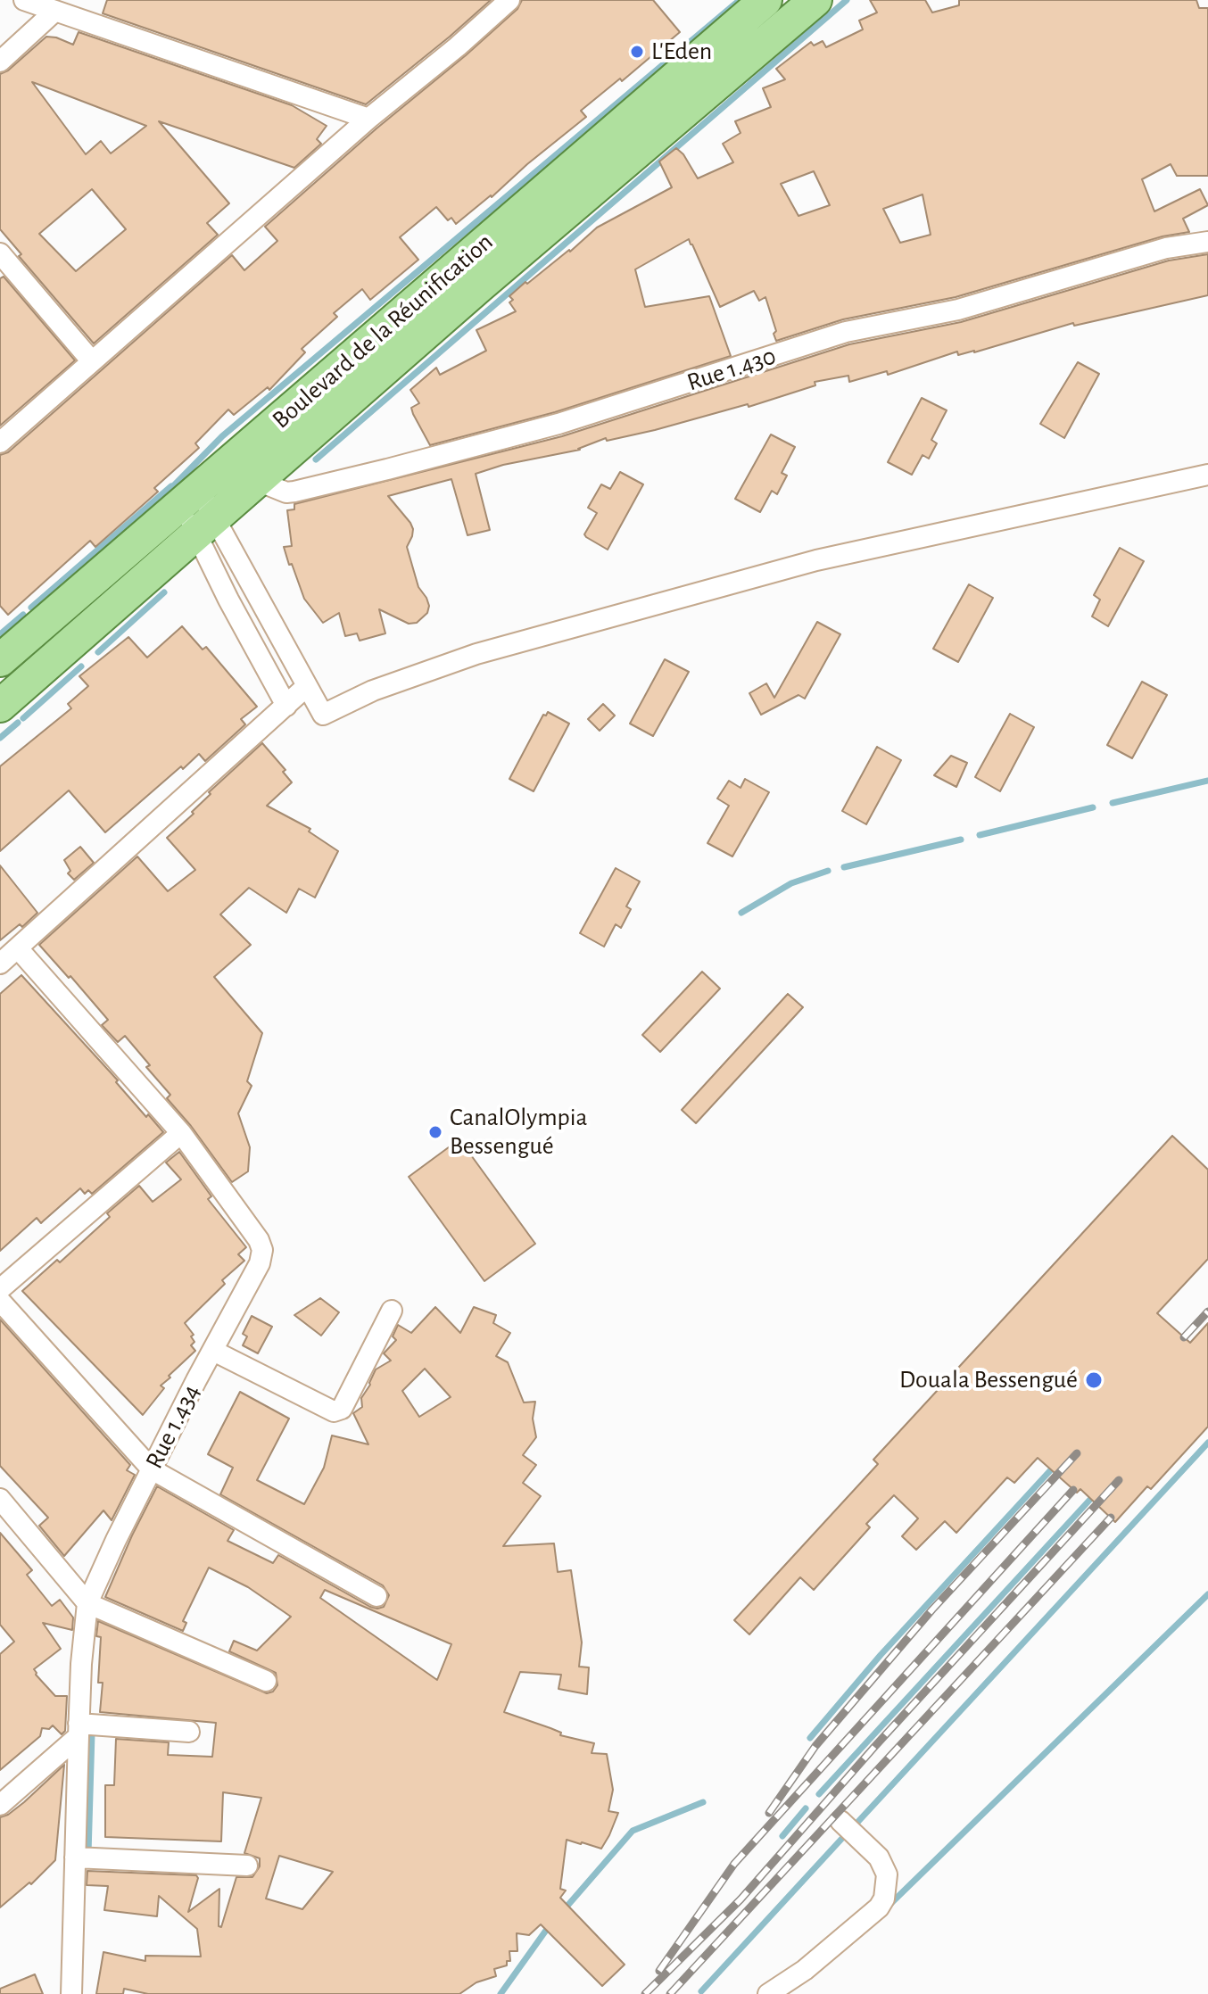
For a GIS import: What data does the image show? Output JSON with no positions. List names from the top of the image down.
{
  "streets": {
    "main road": ["Boulevard de la Réunification"],
    "street": ["Rue 1.430", "Rue 1.434"]
  },
  "places": ["L'Eden", "CanalOlympia Bessengué", "Douala Bessengué"]
}
